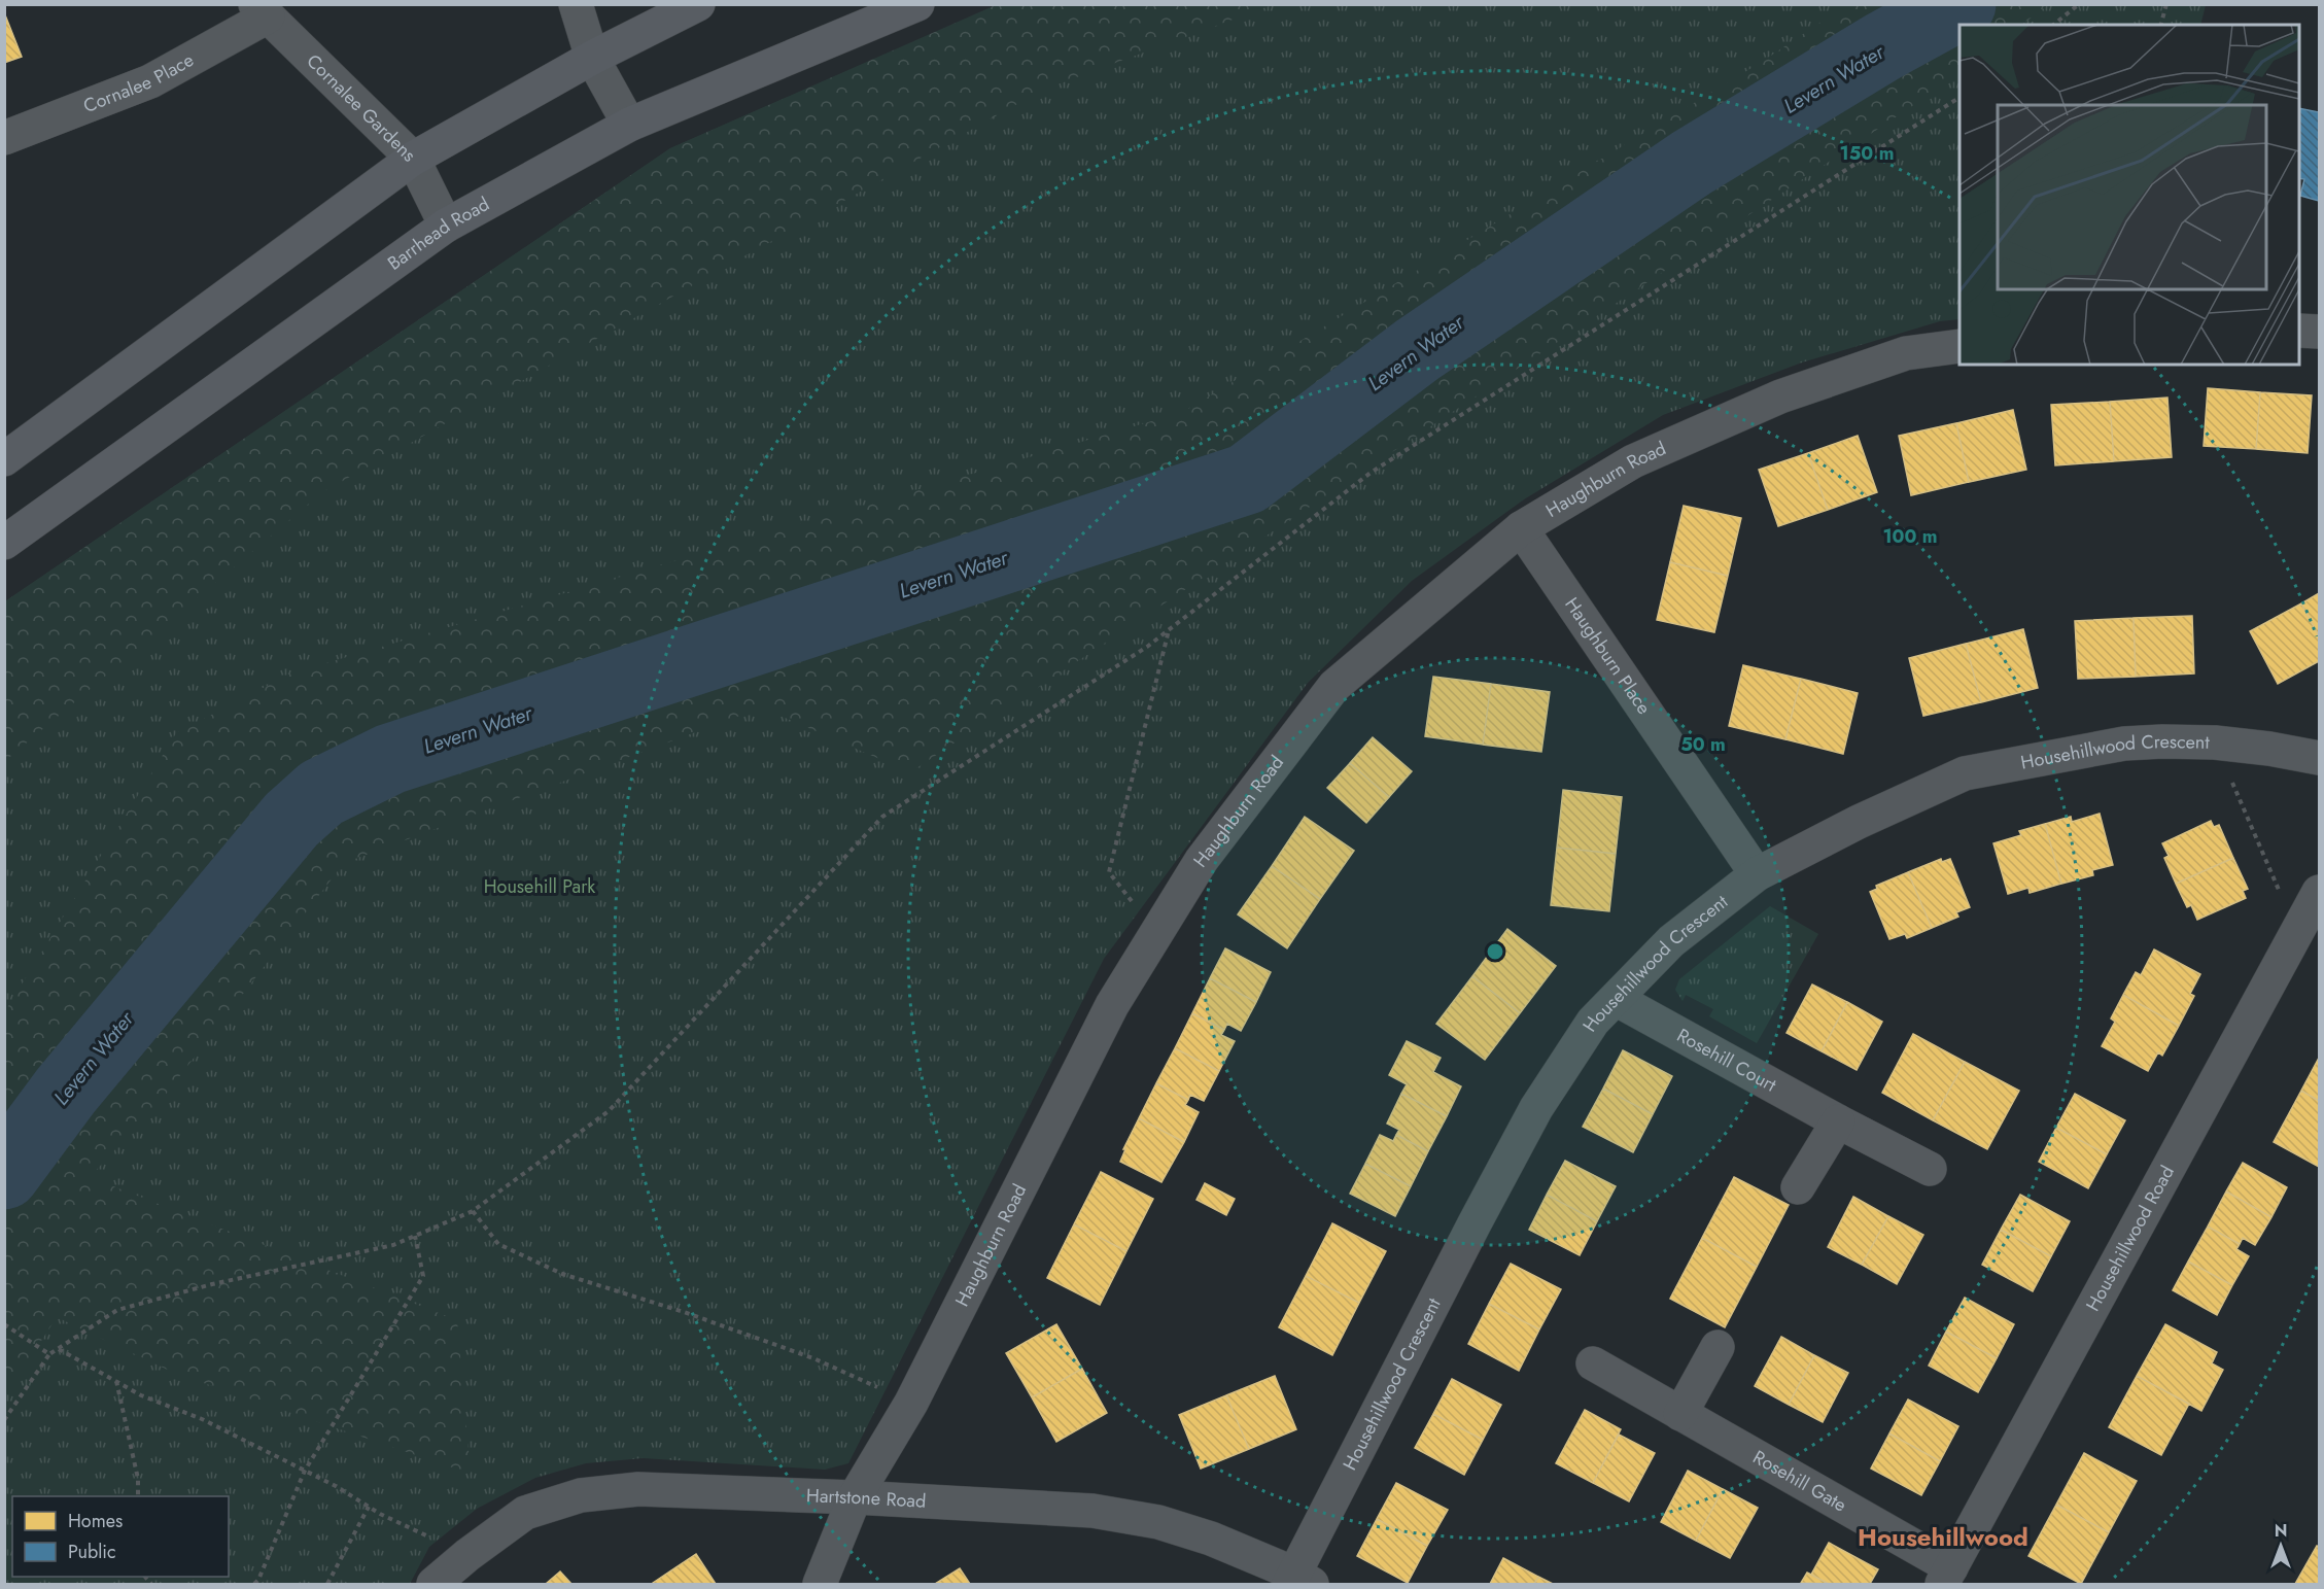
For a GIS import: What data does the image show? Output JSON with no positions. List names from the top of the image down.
{
  "streets": {
    "main road": ["Barrhead Road"],
    "street": [
      "Cornalee Place",
      "Cornalee Gardens",
      "Haughburn Road",
      "Haughburn Place",
      "Househillwood Crescent",
      "Rosehill Court",
      "Househillwood Road",
      "Rosehill Gate",
      "Hartstone Road"
    ]
  },
  "crossings": [
    ["Cornalee Place", "Cornalee Gardens"],
    ["Cornalee Gardens", "Barrhead Road"],
    ["Haughburn Road", "Haughburn Place"],
    ["Haughburn Road", "Hartstone Road"],
    ["Haughburn Place", "Househillwood Crescent"],
    ["Househillwood Crescent", "Rosehill Court"],
    ["Househillwood Crescent", "Hartstone Road"],
    ["Househillwood Road", "Rosehill Gate"]
  ],
  "districts": ["Househillwood"],
  "water": ["Levern Water"],
  "parks": ["Househill Park"],
  "legend": ["Homes", "Public"],
  "north": "top",
  "rings": ["150 m", "100 m", "50 m"]
}
